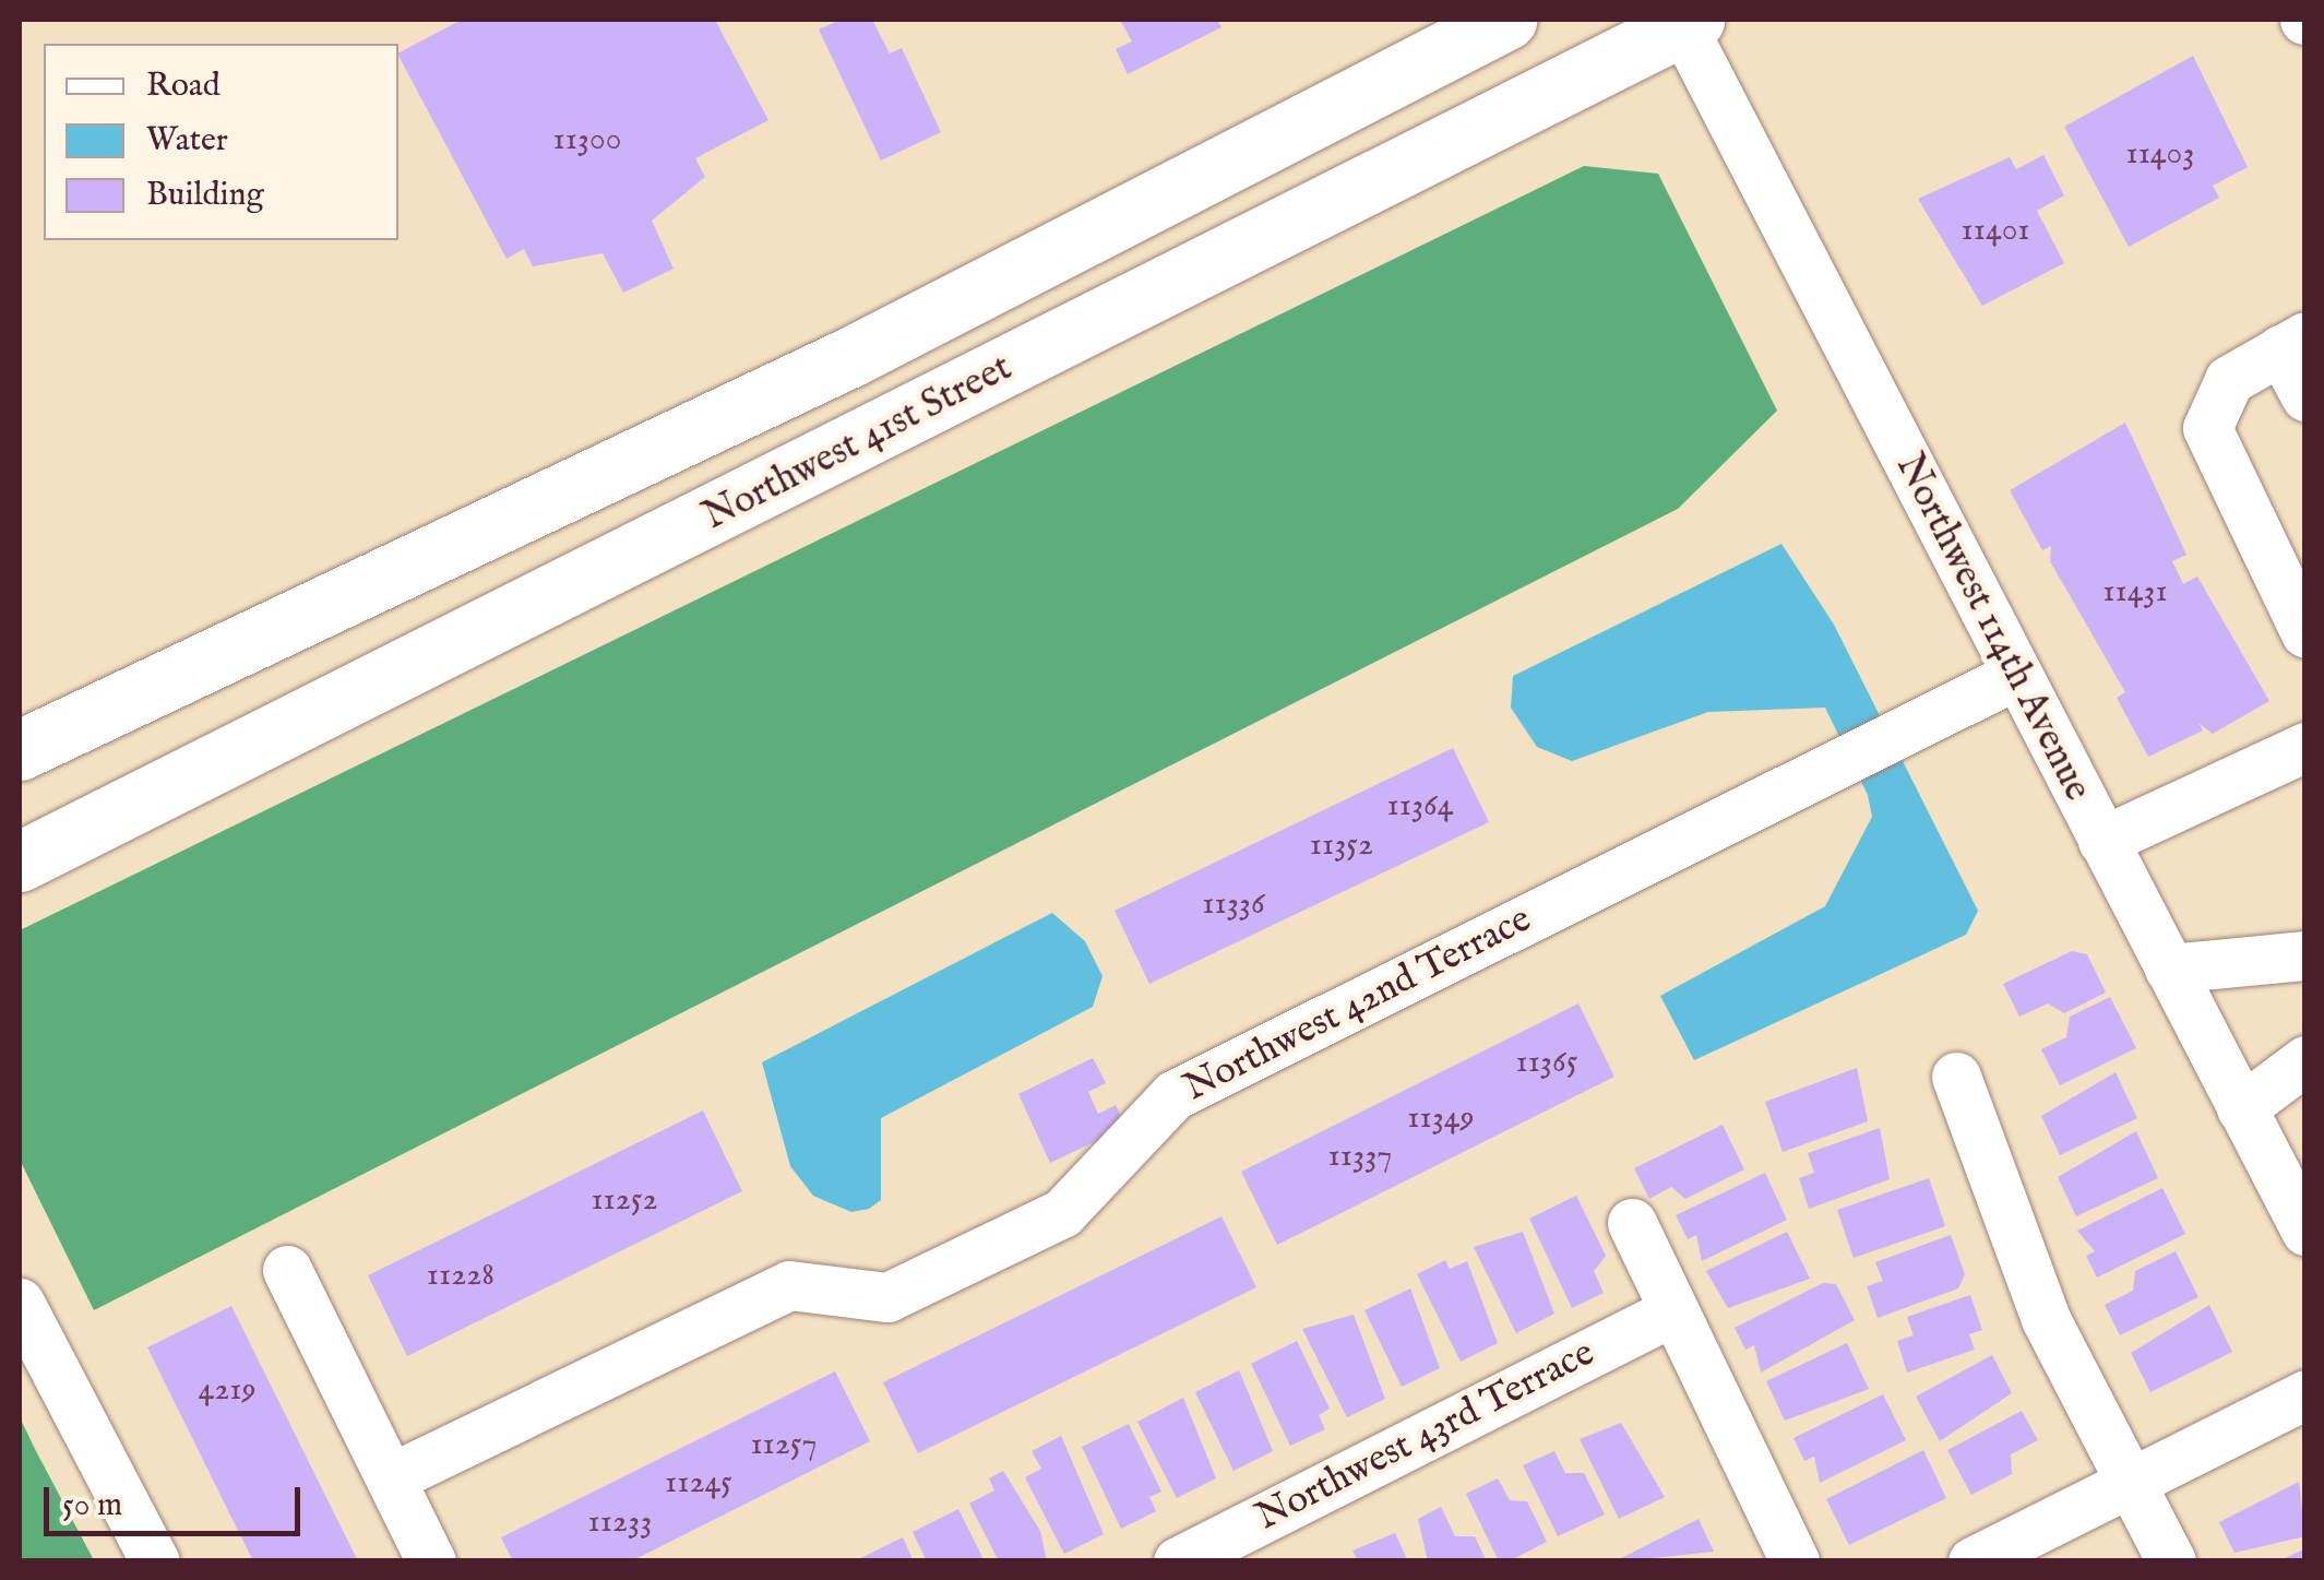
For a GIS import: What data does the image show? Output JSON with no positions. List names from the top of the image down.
{
  "streets": {
    "main road": ["Northwest 41st Street"],
    "street": ["Northwest 114th Avenue", "Northwest 42nd Terrace", "Northwest 43rd Terrace"]
  },
  "crossings": [
    ["Northwest 41st Street", "Northwest 114th Avenue"],
    ["Northwest 114th Avenue", "Northwest 42nd Terrace"]
  ],
  "house_numbers": [
    "11300",
    "11403",
    "11401",
    "11431",
    "11364",
    "11352",
    "11336",
    "11365",
    "11349",
    "11337",
    "11252",
    "11228",
    "4219",
    "11257",
    "11245",
    "11233"
  ],
  "legend": ["Road", "Water", "Building"],
  "scale_bar": "50 m"
}
